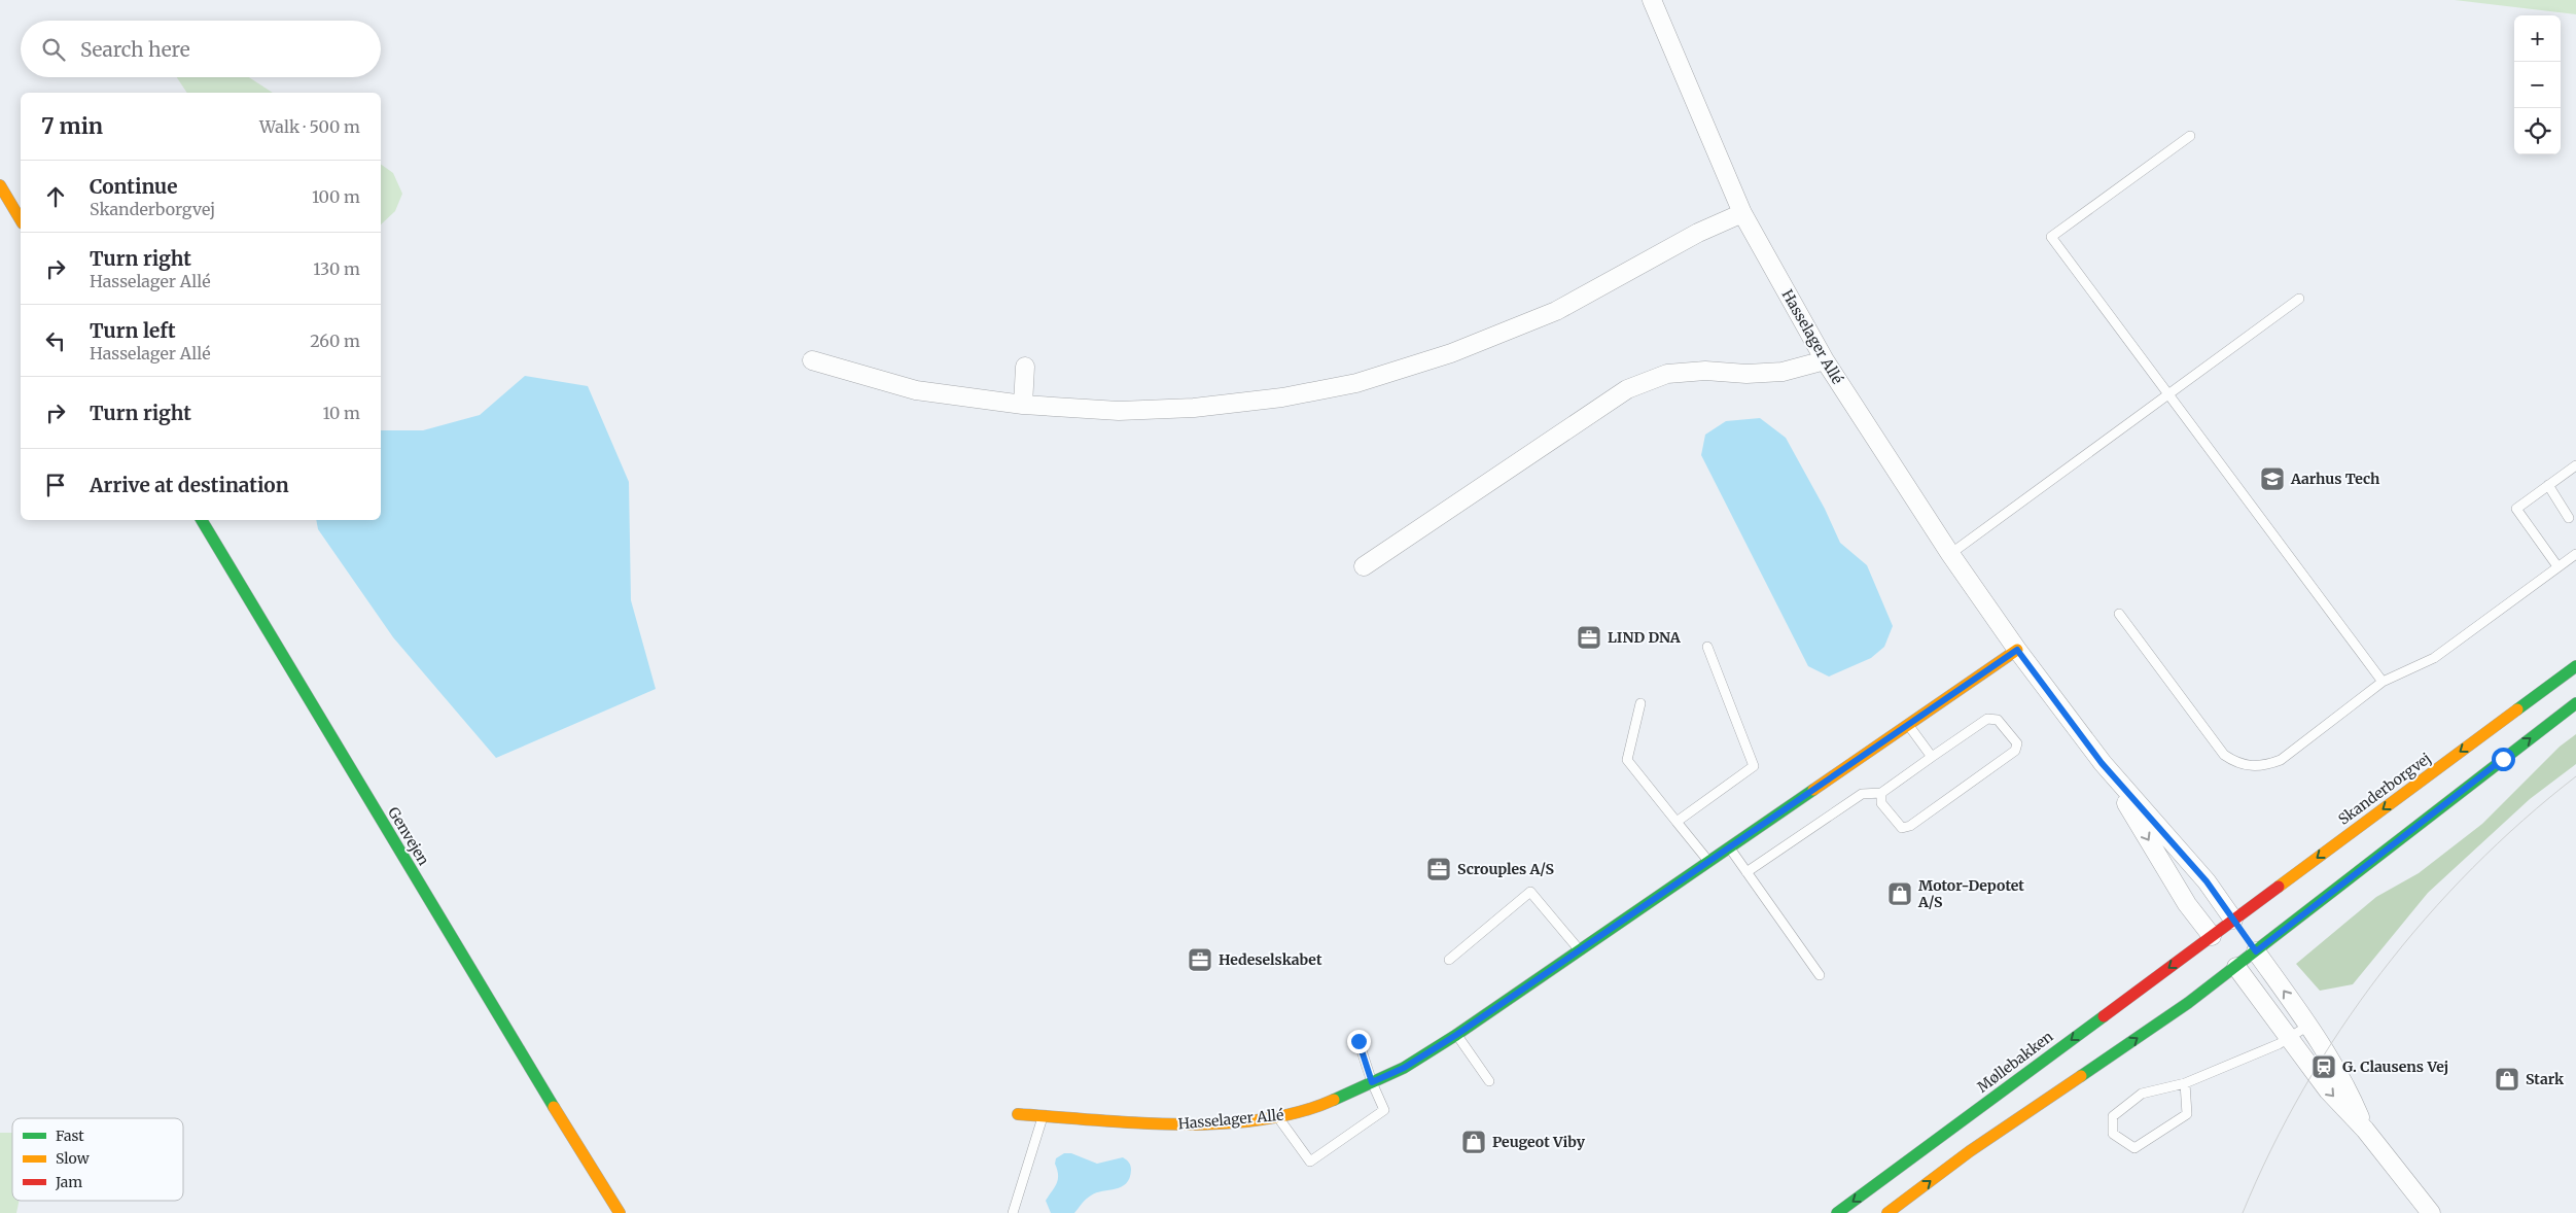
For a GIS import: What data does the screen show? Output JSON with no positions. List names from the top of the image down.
{
  "streets": {
    "street": [
      "Hasselager Allé",
      "Skanderborgvej",
      "Genvejen",
      "Møllebakken"
    ]
  },
  "crossings": [
    ["Hasselager Allé", "Skanderborgvej"],
    ["Hasselager Allé", "Møllebakken"],
    ["Skanderborgvej", "Møllebakken"]
  ],
  "places": {
    "school or university": ["Aarhus Tech"],
    "office": ["LIND DNA", "Scrouples A/S", "Hedeselskabet"],
    "shop": ["Motor-Depotet A/S", "Stark", "Peugeot Viby"],
    "station": ["G. Clausens Vej"]
  },
  "legend": ["Fast", "Slow", "Jam"],
  "page": {
    "map_buttons": ["+", "−"],
    "search": "Search here",
    "heading": ["7 min", "Walk · 500 m"],
    "list": [
      ["Continue", "Skanderborgvej", "100 m"],
      ["Turn right", "Hasselager Allé", "130 m"],
      ["Turn left", "Hasselager Allé", "260 m"],
      ["Turn right", "10 m"],
      "Arrive at destination"
    ]
  }
}
